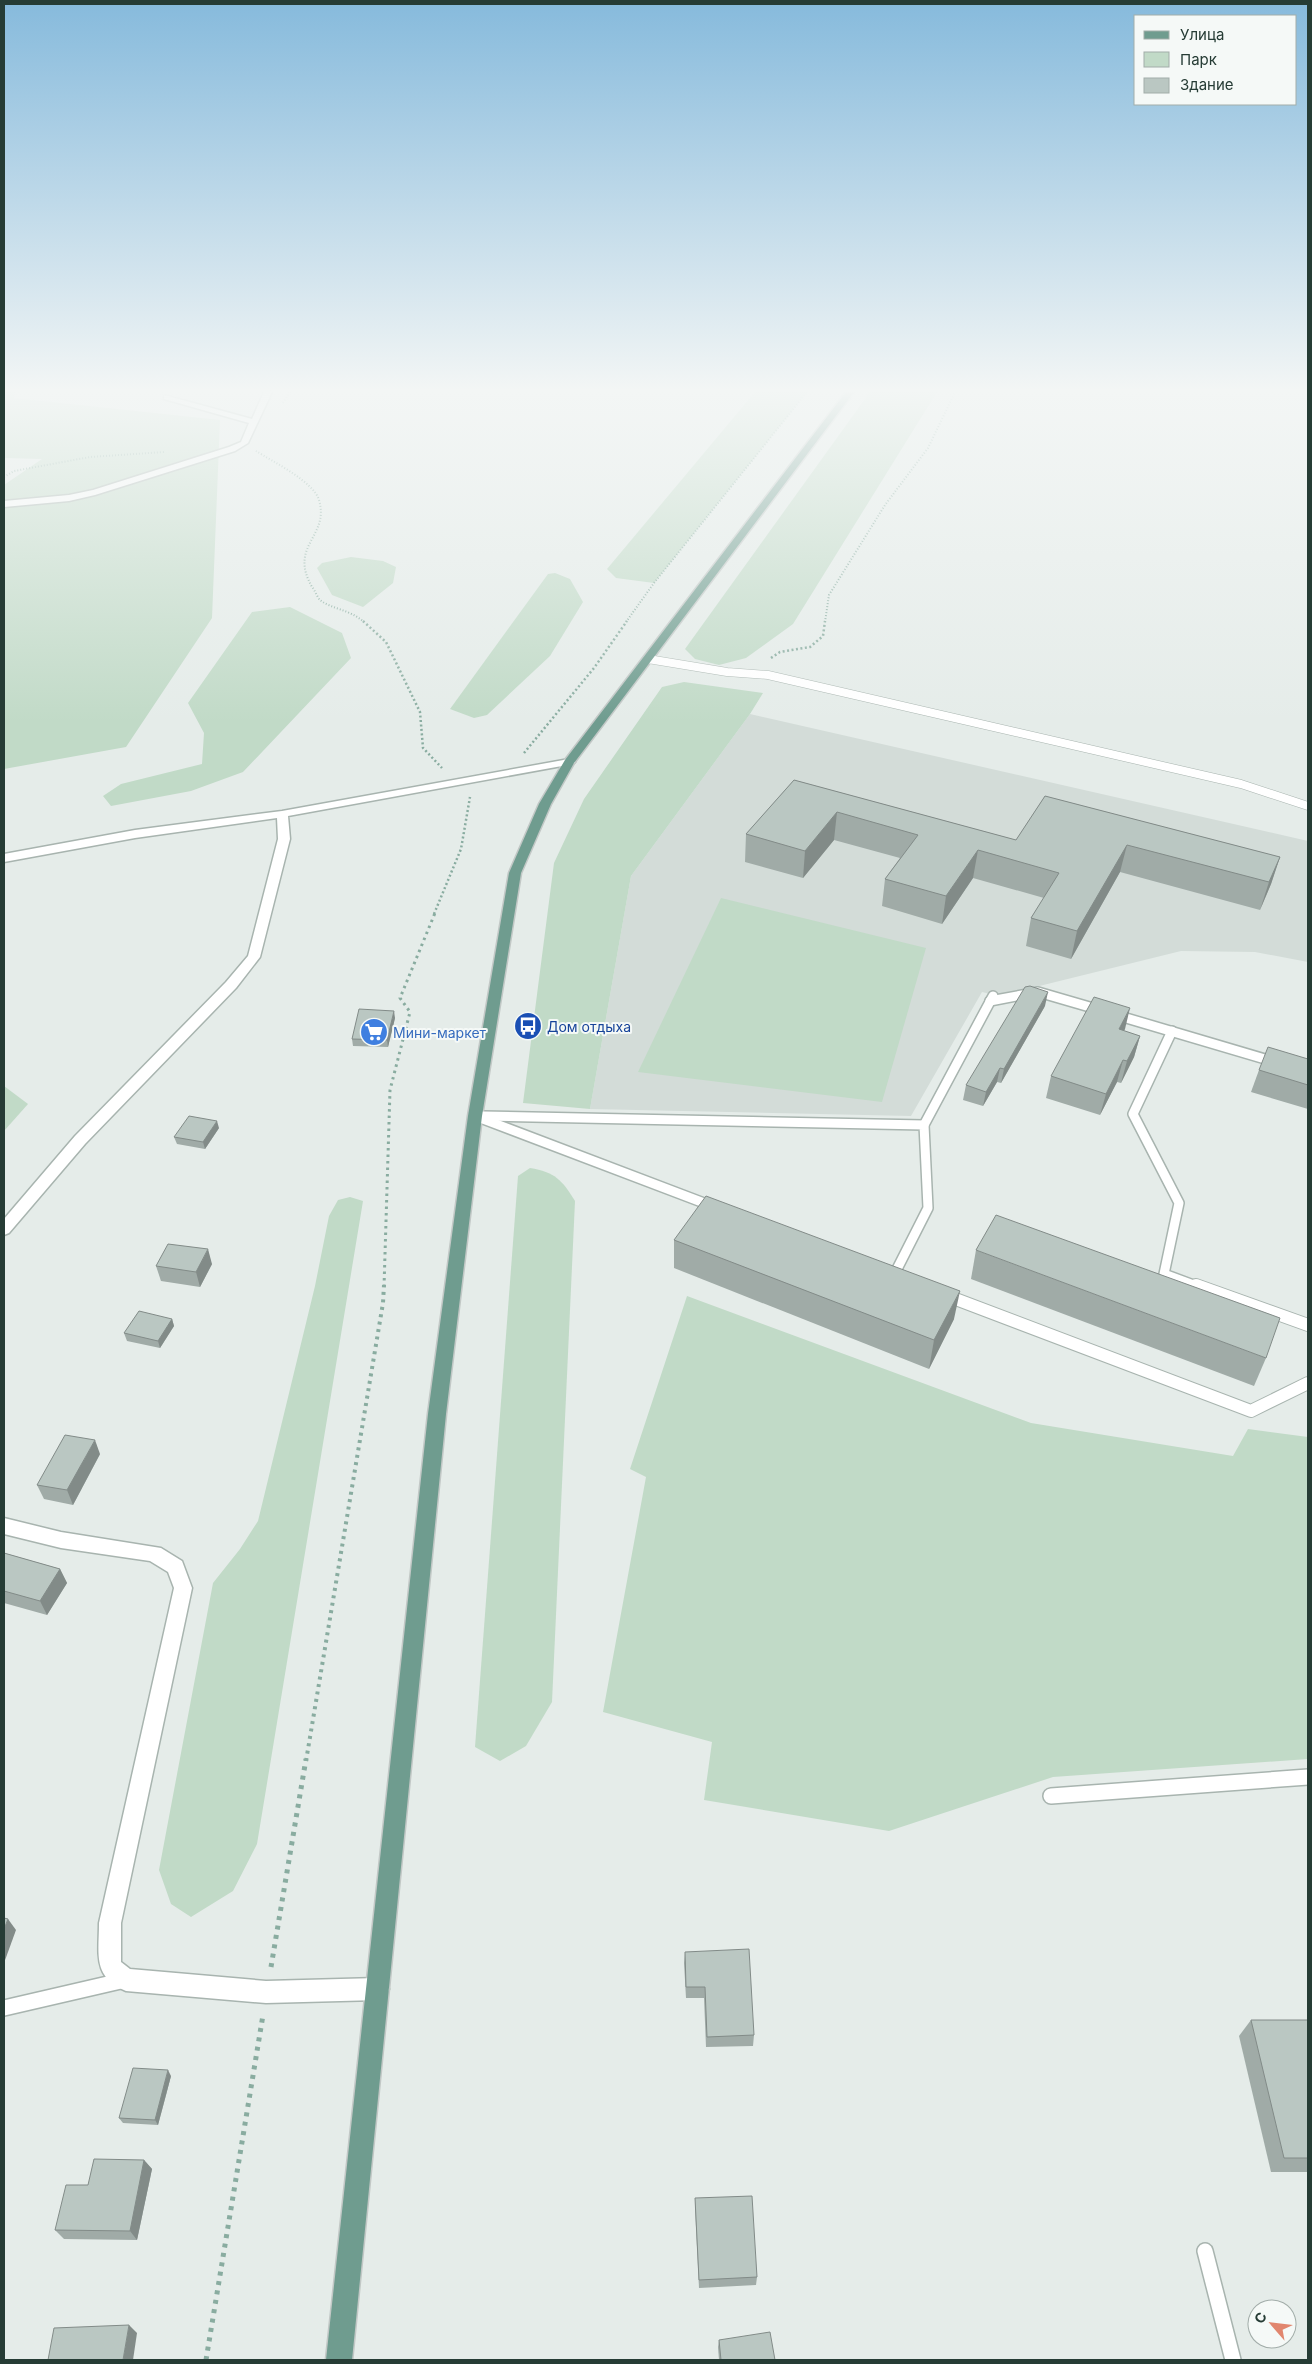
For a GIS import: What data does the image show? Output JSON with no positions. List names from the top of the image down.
{
  "places": {
    "bus stop": ["Дом отдыха"],
    "supermarket": ["Мини-маркет"]
  },
  "legend": ["Улица", "Парк", "Здание"],
  "north": "top left"
}
